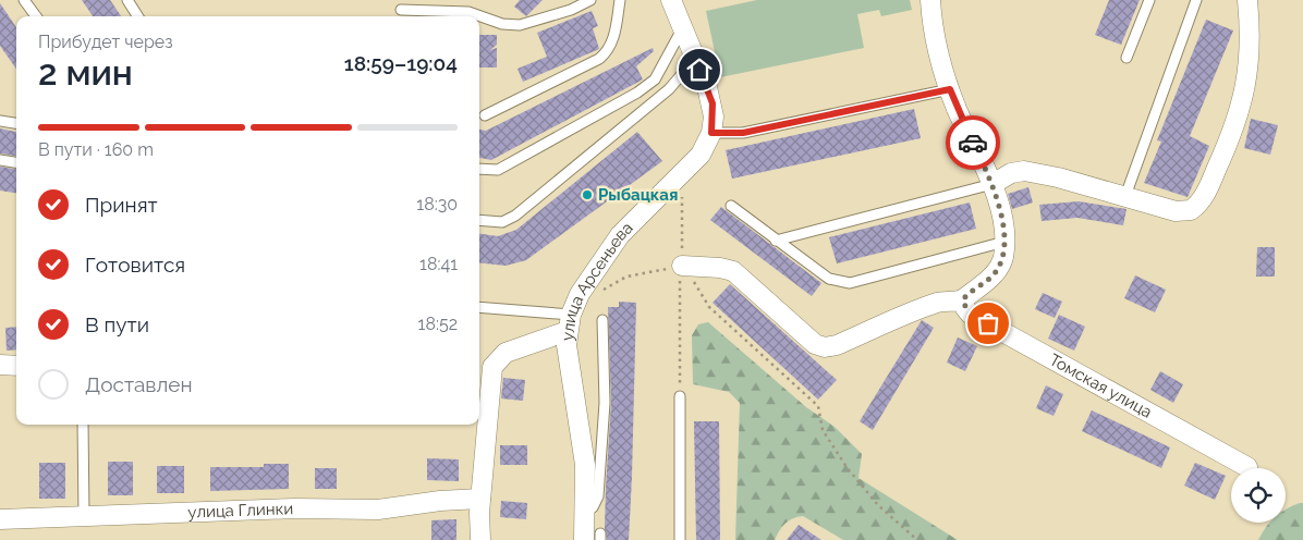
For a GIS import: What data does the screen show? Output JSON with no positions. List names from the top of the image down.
{
  "streets": {
    "street": ["улица Арсеньева", "Томская улица", "улица Глинки"]
  },
  "places": ["Рыбацкая"],
  "page": {
    "heading": ["2 мин", "Прибудет через", "18:59–19:04"],
    "bar": "В пути · 160 m",
    "list": [
      ["Принят", "18:30"],
      ["Готовится", "18:41"],
      ["В пути", "18:52"],
      "Доставлен"
    ]
  }
}
